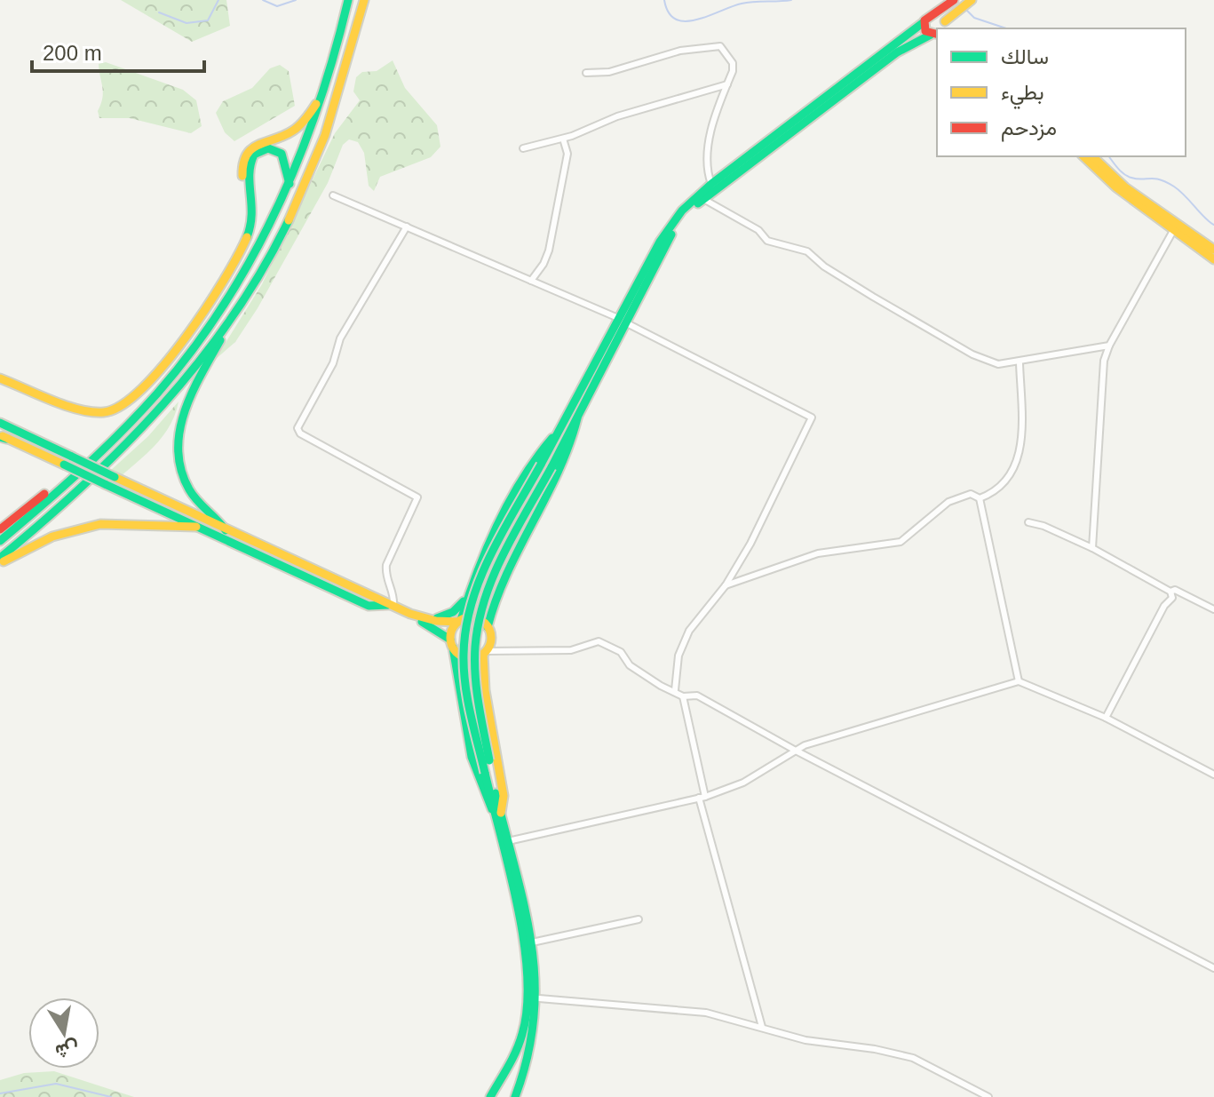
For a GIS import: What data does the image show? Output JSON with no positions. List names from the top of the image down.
{
  "legend": ["سالك", "بطيء", "مزدحم"],
  "scale_bar": "200 m",
  "north": "bottom"
}
